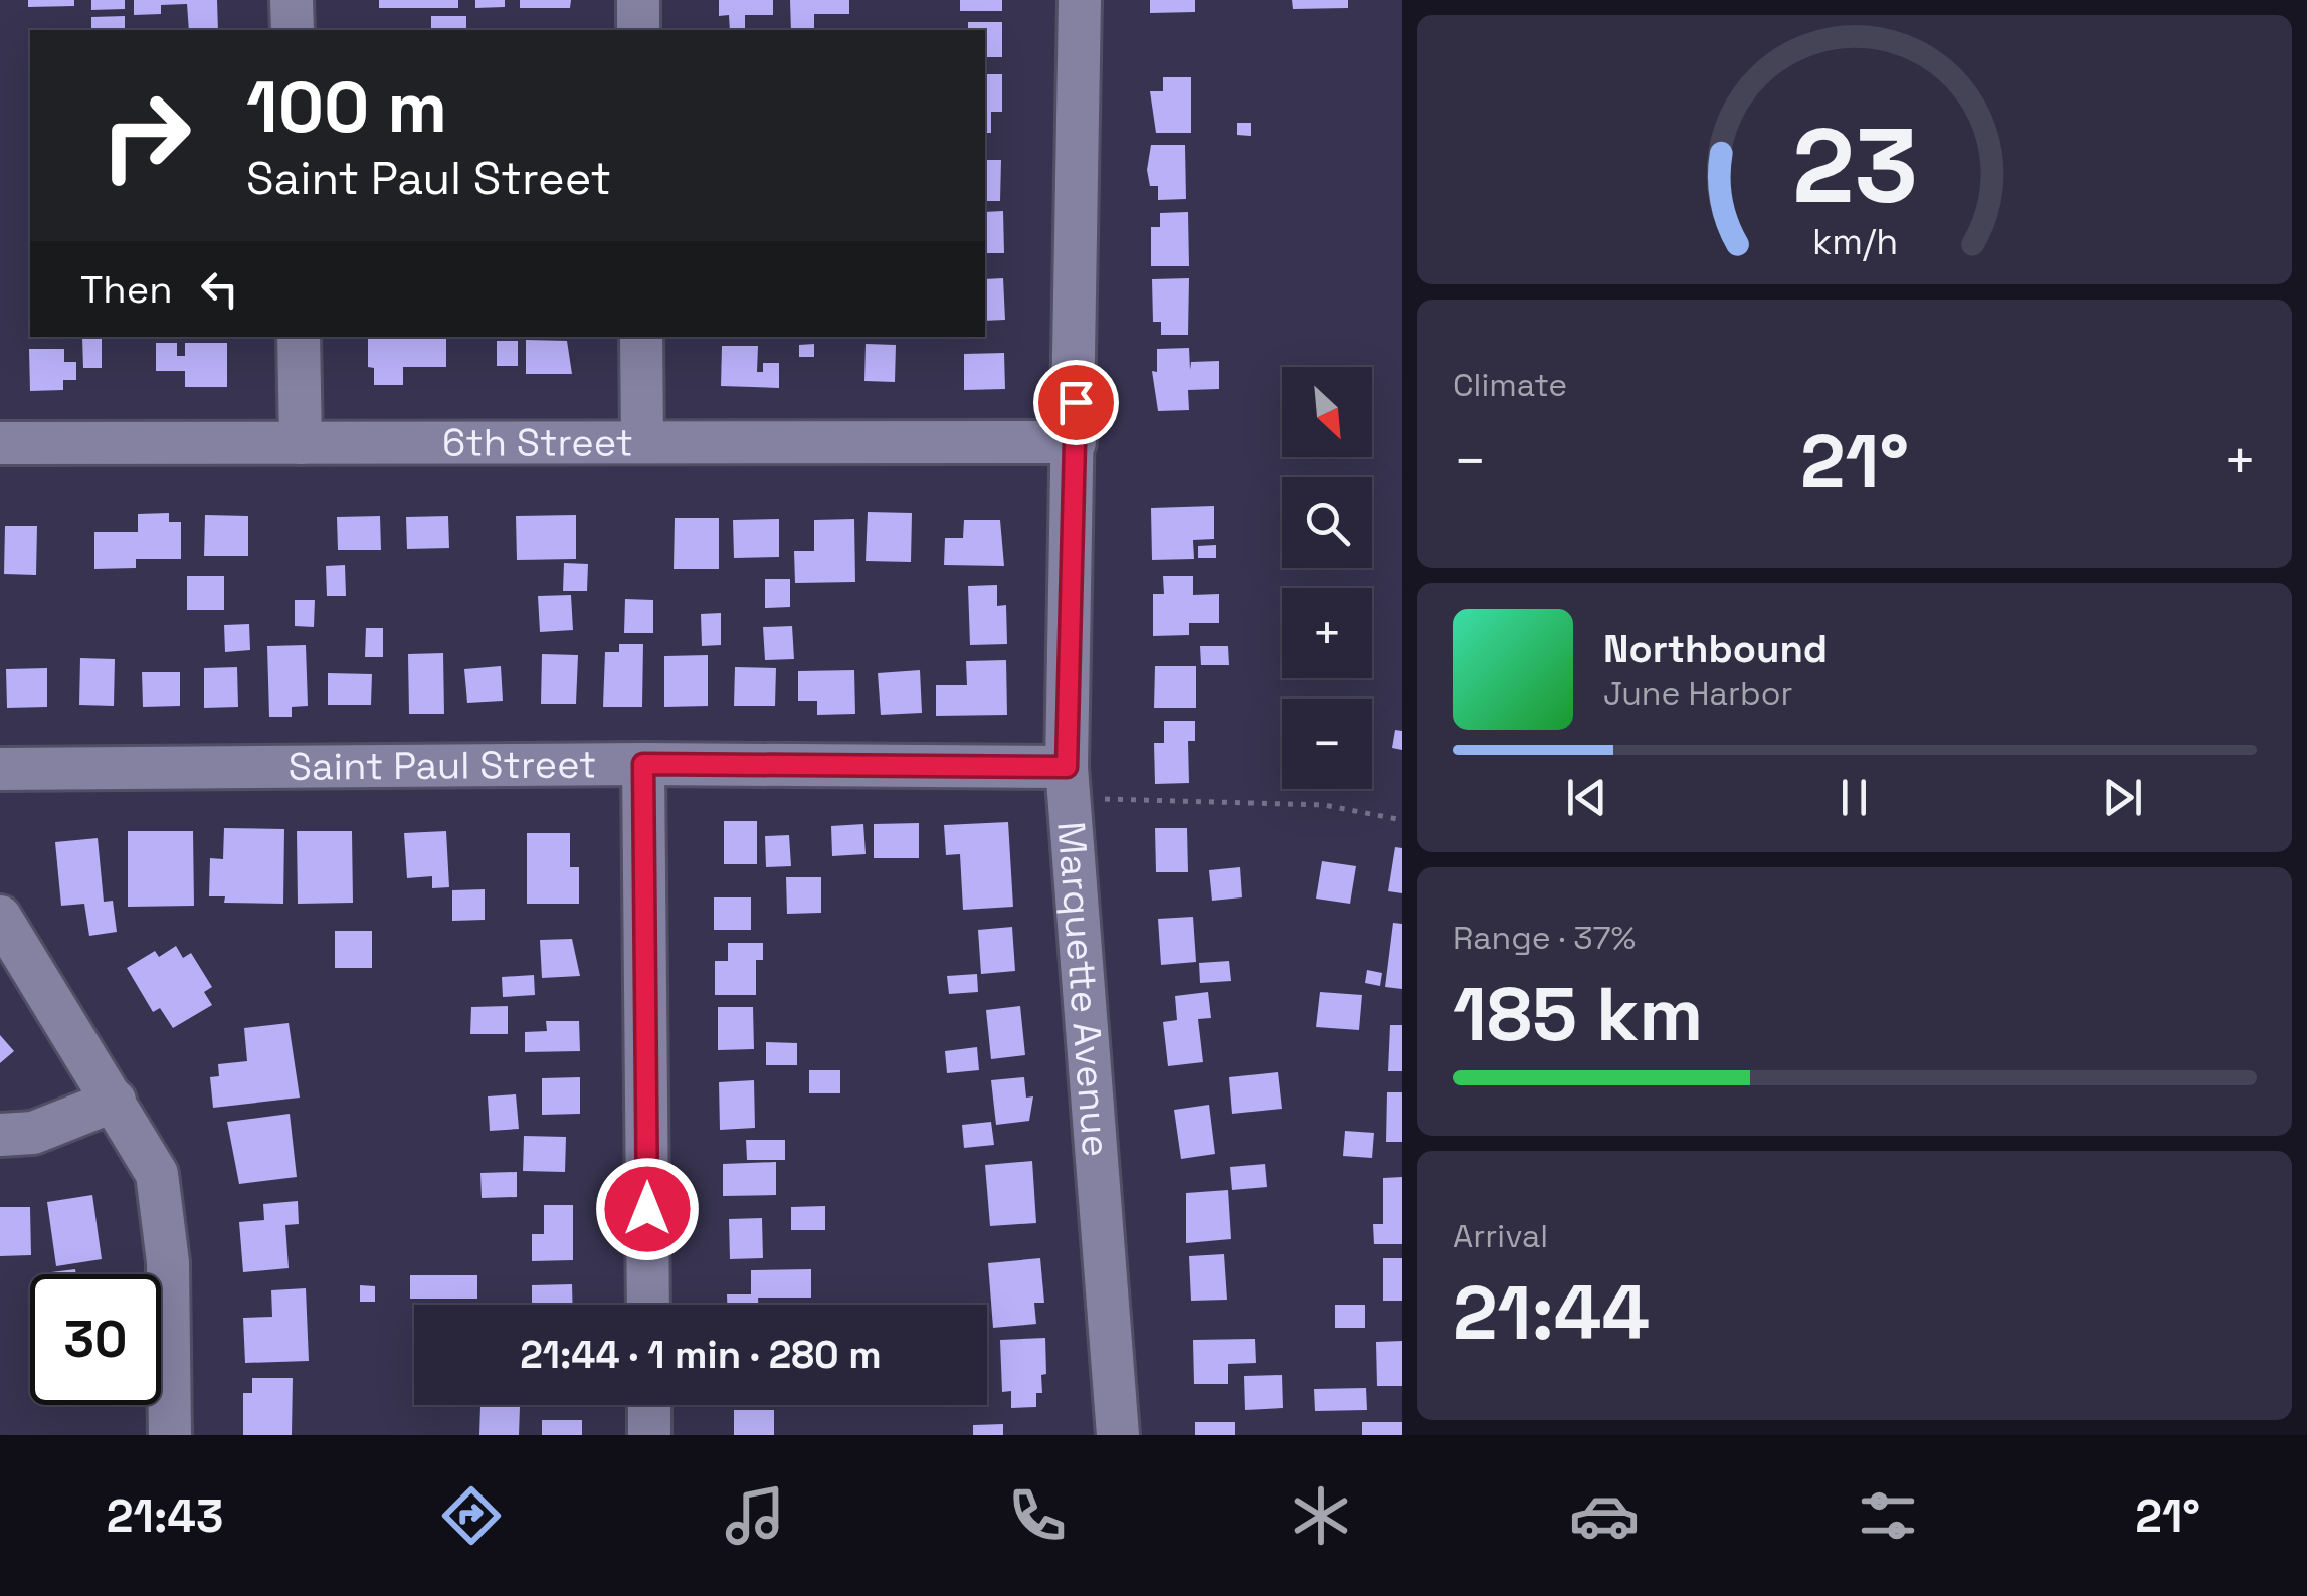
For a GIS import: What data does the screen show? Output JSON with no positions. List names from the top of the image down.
{
  "streets": {
    "street": ["6th Street", "Saint Paul Street", "Marquette Avenue"]
  },
  "crossings": [
    ["6th Street", "Marquette Avenue"],
    ["Saint Paul Street", "Marquette Avenue"]
  ],
  "north": "bottom right",
  "page": {
    "turn": ["100 m", "Saint Paul Street"],
    "then": "Then",
    "tile": [
      "Climate",
      ["Range · 37%", "185 km"],
      ["Arrival", "21:44"]
    ],
    "map_buttons": ["+", "−"],
    "heat": ["−", "21°", "+"],
    "song": ["Northbound", "June Harbor"],
    "limit": "30",
    "trip": "21:44 · 1 min · 280 m",
    "tabs": ["21:43", "21°"],
    "gauge": ["23", "km/h"]
  }
}
